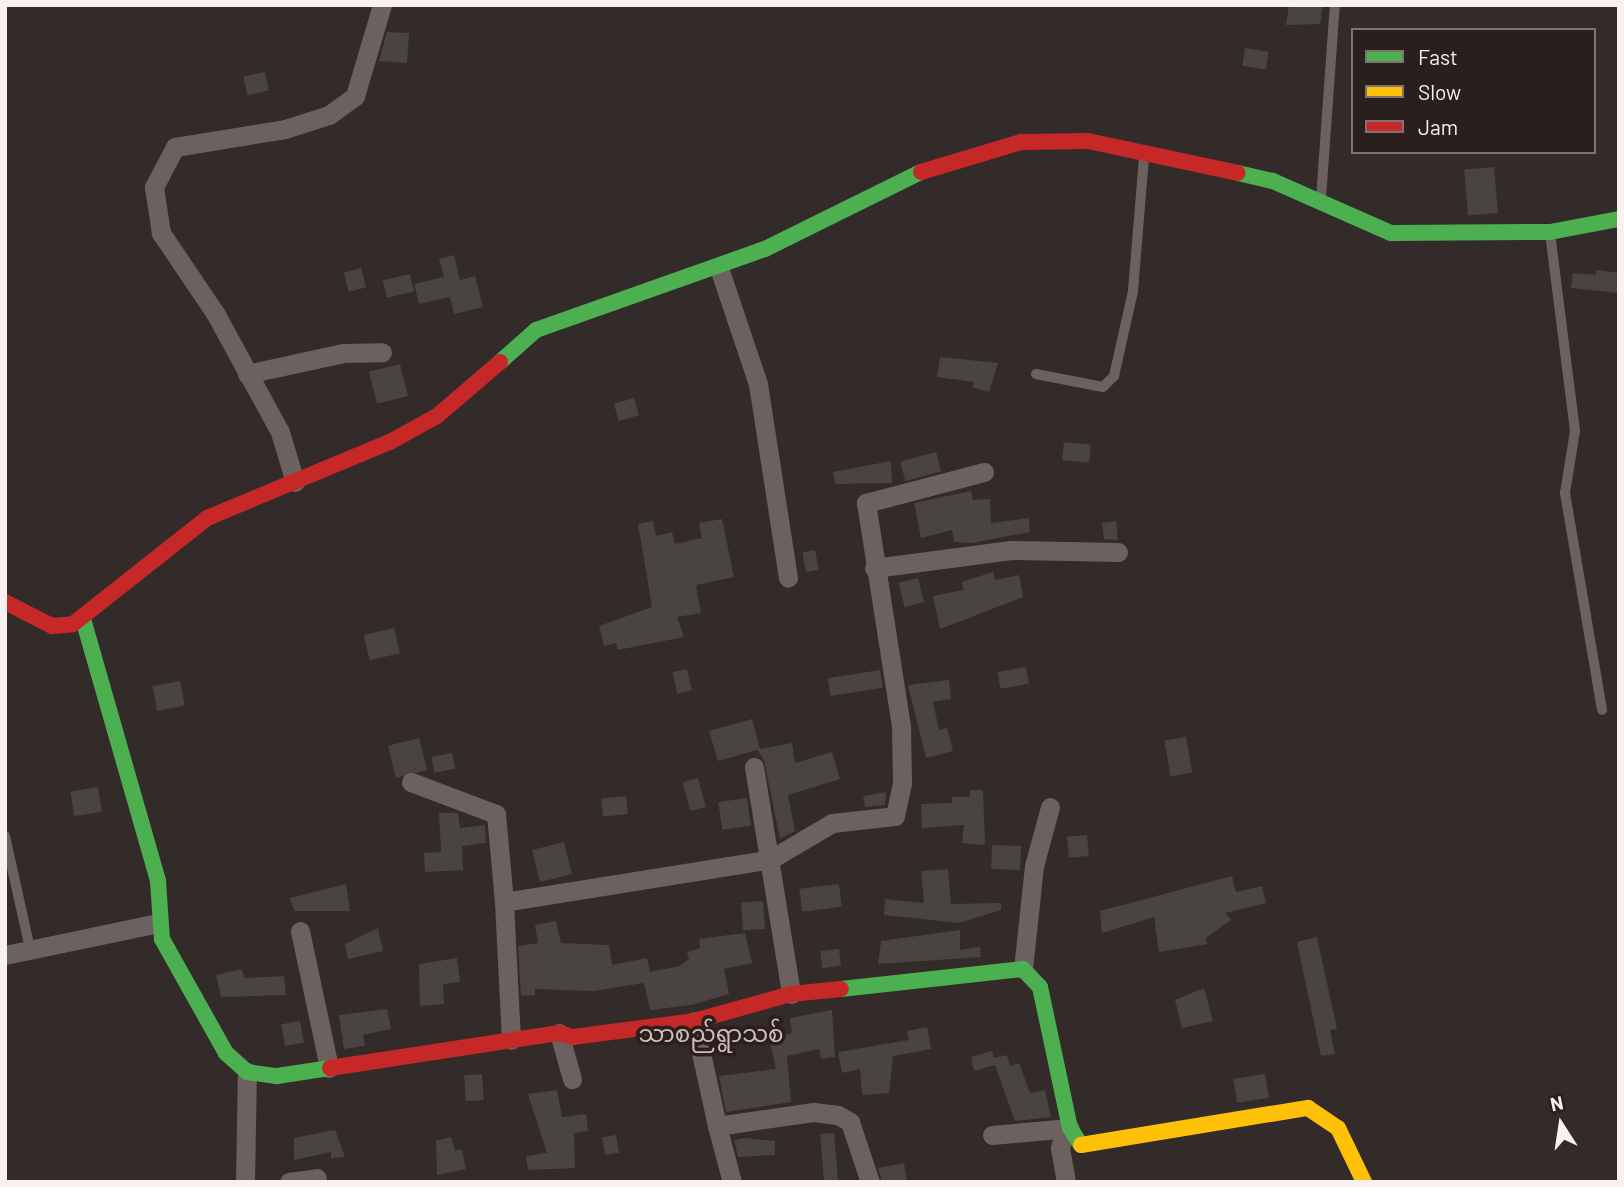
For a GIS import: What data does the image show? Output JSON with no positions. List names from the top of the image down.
{
  "districts": ["သာစည်ရွာသစ်"],
  "legend": ["Fast", "Slow", "Jam"],
  "north": "top"
}
